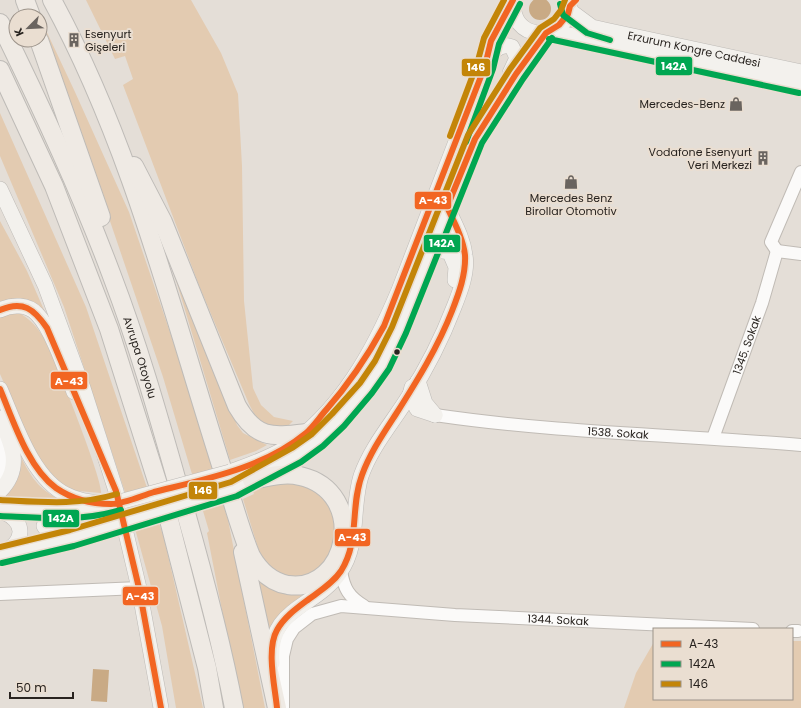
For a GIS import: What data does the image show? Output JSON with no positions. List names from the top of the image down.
{
  "streets": {
    "highway": ["Avrupa Otoyolu"],
    "main road": ["Erzurum Kongre Caddesi"],
    "street": ["1345. Sokak", "1538. Sokak", "1344. Sokak"]
  },
  "crossings": [
    ["1345. Sokak", "1538. Sokak"]
  ],
  "places": {
    "building": ["Esenyurt Gişeleri", "Vodafone Esenyurt Veri Merkezi"],
    "shop": ["Mercedes-Benz", "Mercedes Benz Birollar Otomotiv"]
  },
  "lines": ["transit line A-43", "transit line 146", "transit line 142A"],
  "legend": ["A-43", "142A", "146"],
  "scale_bar": "50 m",
  "north": "bottom left"
}
